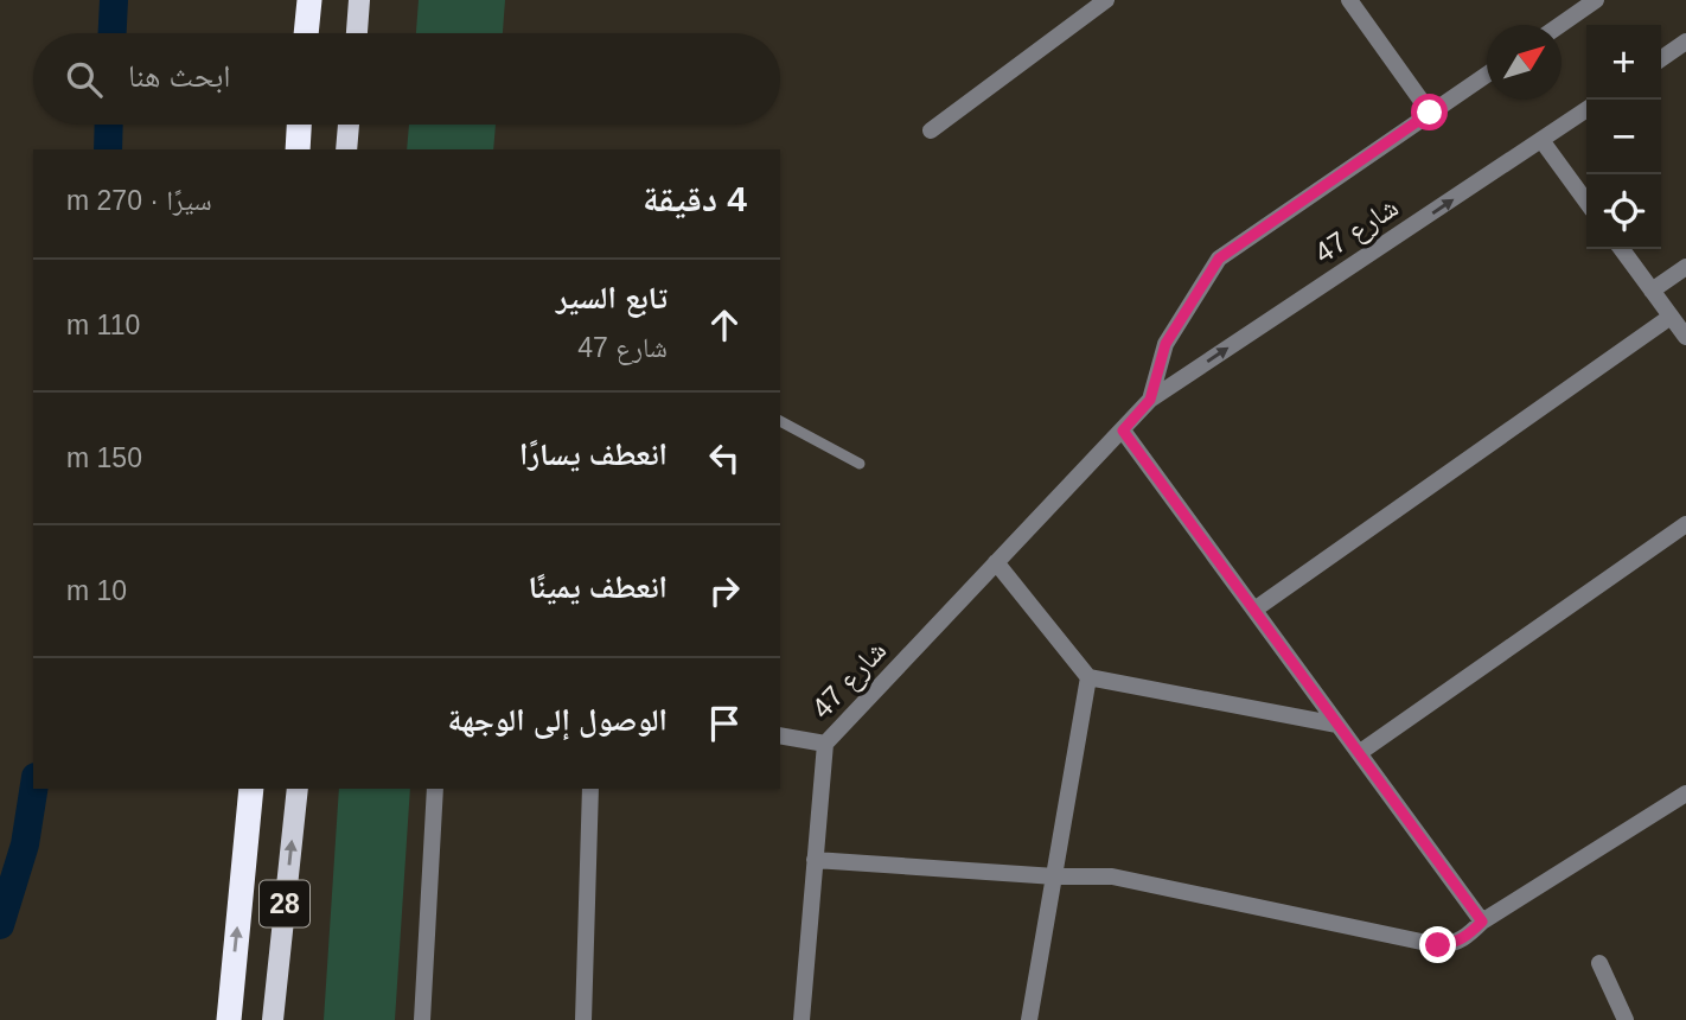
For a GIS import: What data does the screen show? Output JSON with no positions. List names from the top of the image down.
{
  "streets": {
    "highway": ["28"],
    "street": ["شارع 47"]
  },
  "north": "top right",
  "page": {
    "map_buttons": ["+", "−"],
    "search": "ابحث هنا",
    "heading": ["4 دقيقة", "سيرًا · 270 m"],
    "list": [
      ["تابع السير", "شارع 47", "110 m"],
      ["انعطف يسارًا", "150 m"],
      ["انعطف يمينًا", "10 m"],
      "الوصول إلى الوجهة"
    ]
  }
}
